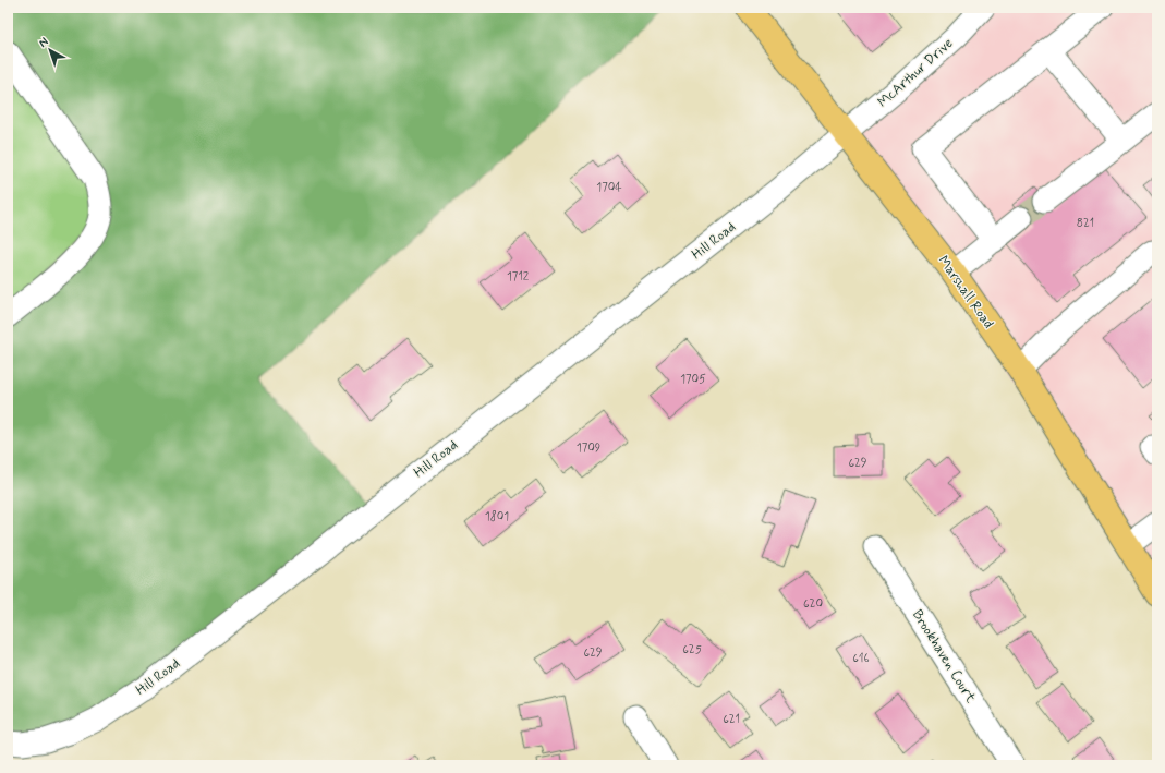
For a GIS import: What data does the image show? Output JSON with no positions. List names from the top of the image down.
{
  "streets": {
    "main road": ["Marshall Road"],
    "street": ["McArthur Drive", "Hill Road", "Brookhaven Court"]
  },
  "crossings": [
    ["McArthur Drive", "Hill Road"],
    ["McArthur Drive", "Marshall Road"],
    ["Hill Road", "Marshall Road"]
  ],
  "house_numbers": [
    "1704",
    "821",
    "1712",
    "1705",
    "1709",
    "629",
    "1801",
    "620",
    "625",
    "629",
    "616",
    "621"
  ],
  "north": "top left"
}
